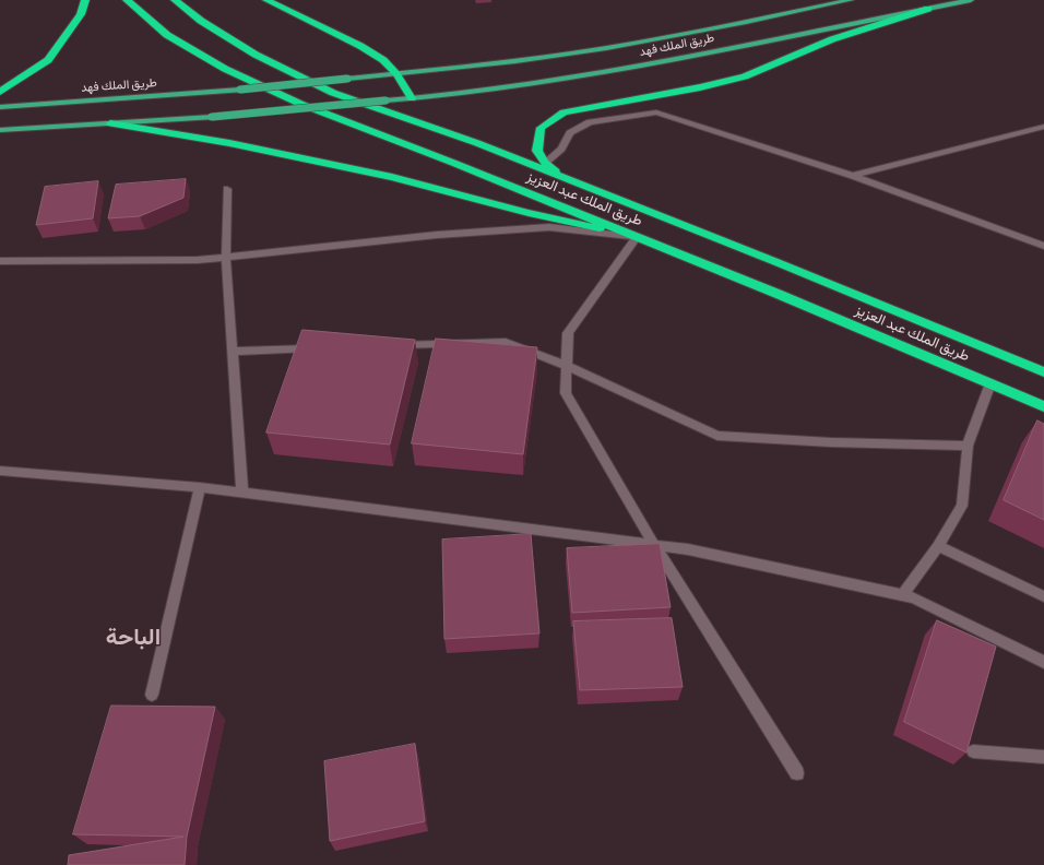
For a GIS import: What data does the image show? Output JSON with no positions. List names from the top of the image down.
{
  "streets": {
    "highway": ["طريق الملك عبد العزيز"],
    "main road": ["طريق الملك فهد"]
  },
  "districts": ["الباحة"]
}
